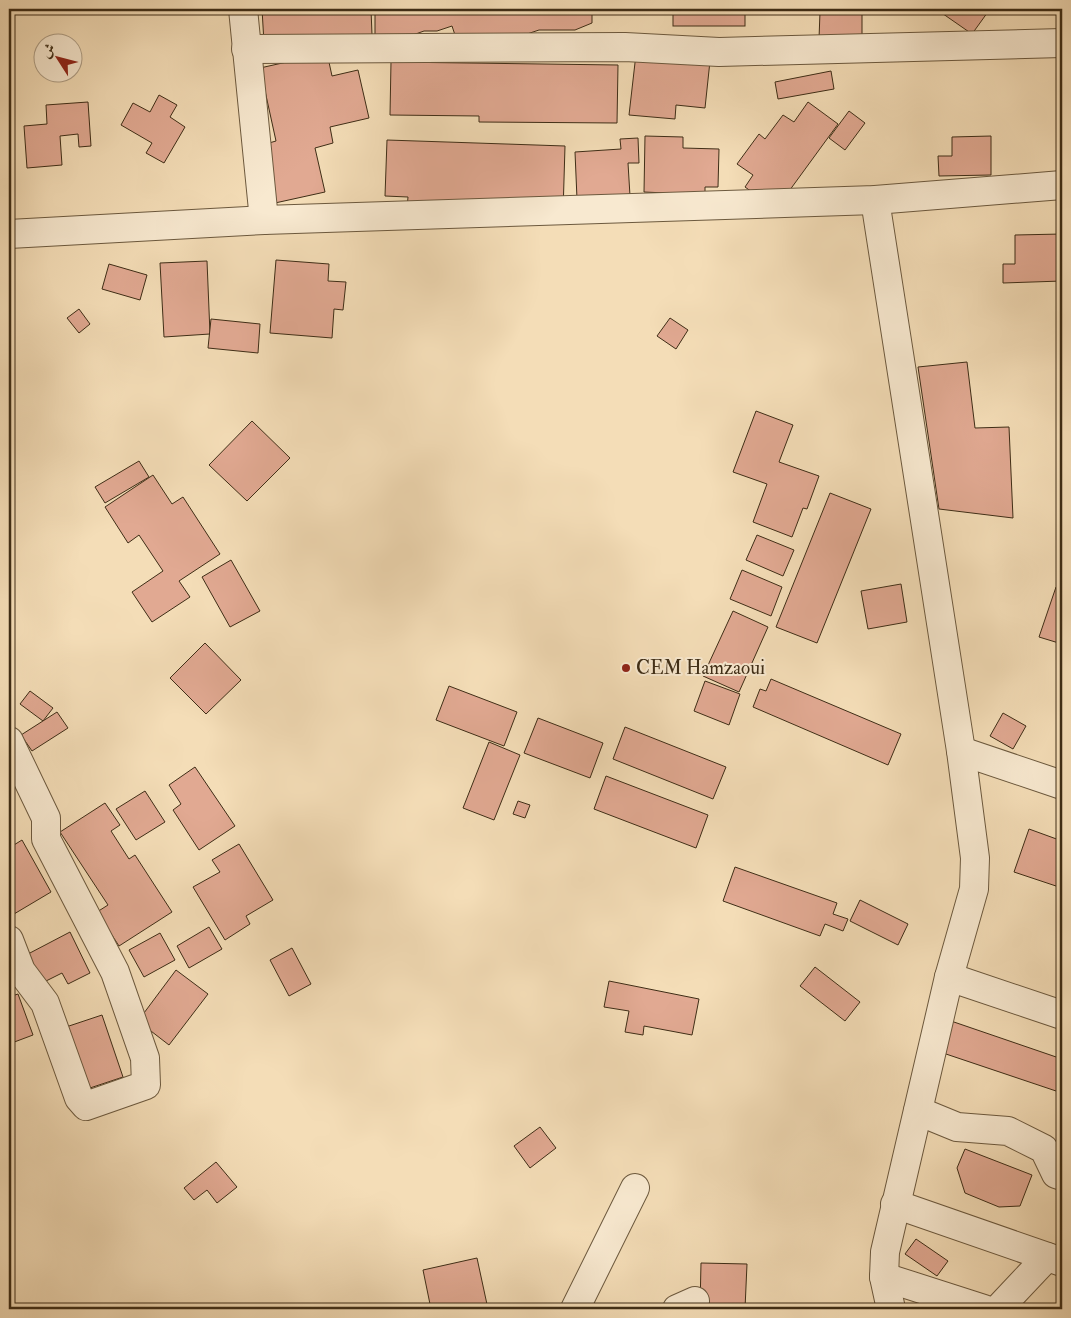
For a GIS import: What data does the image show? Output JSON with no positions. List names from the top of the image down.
{
  "places": ["CEM Hamzaoui"],
  "north": "top left"
}
